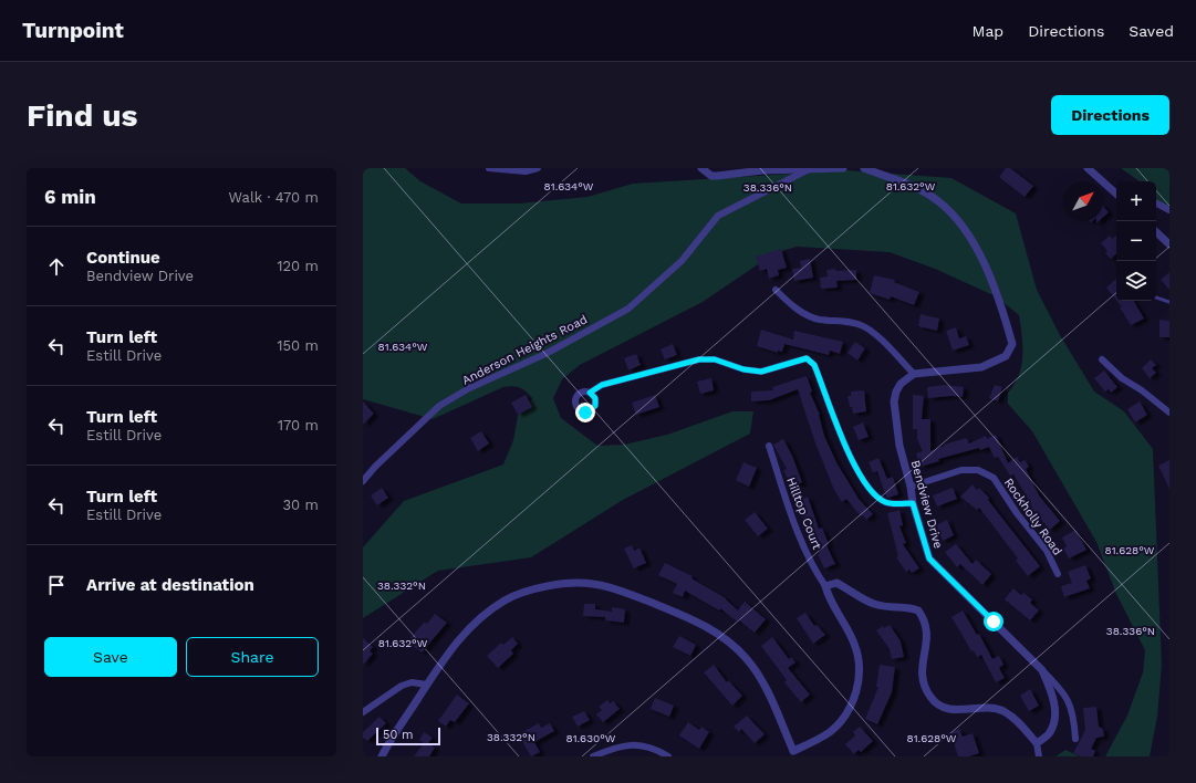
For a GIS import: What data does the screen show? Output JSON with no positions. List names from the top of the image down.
{
  "streets": {
    "street": [
      "Anderson Heights Road",
      "Bendview Drive",
      "Hilltop Court",
      "Rockholly Road"
    ]
  },
  "crossings": [
    ["Bendview Drive", "Rockholly Road"]
  ],
  "scale_bar": "50 m",
  "north": "top right",
  "page": {
    "header": "Turnpoint",
    "nav": ["Map", "Directions", "Saved"],
    "buttons": [
      "Directions",
      ["Save", "Share"]
    ],
    "title": "Find us",
    "heading": ["6 min", "Walk · 470 m"],
    "map_buttons": ["+", "−"],
    "list": [
      ["Continue", "Bendview Drive", "120 m"],
      ["Turn left", "Estill Drive", "150 m"],
      ["Turn left", "Estill Drive", "170 m"],
      ["Turn left", "Estill Drive", "30 m"],
      "Arrive at destination"
    ],
    "scale": "50 m"
  },
  "coordinates": [
    "81.634°W",
    "81.632°W",
    "38.336°N",
    "81.628°W",
    "38.332°N",
    "81.630°W"
  ]
}
